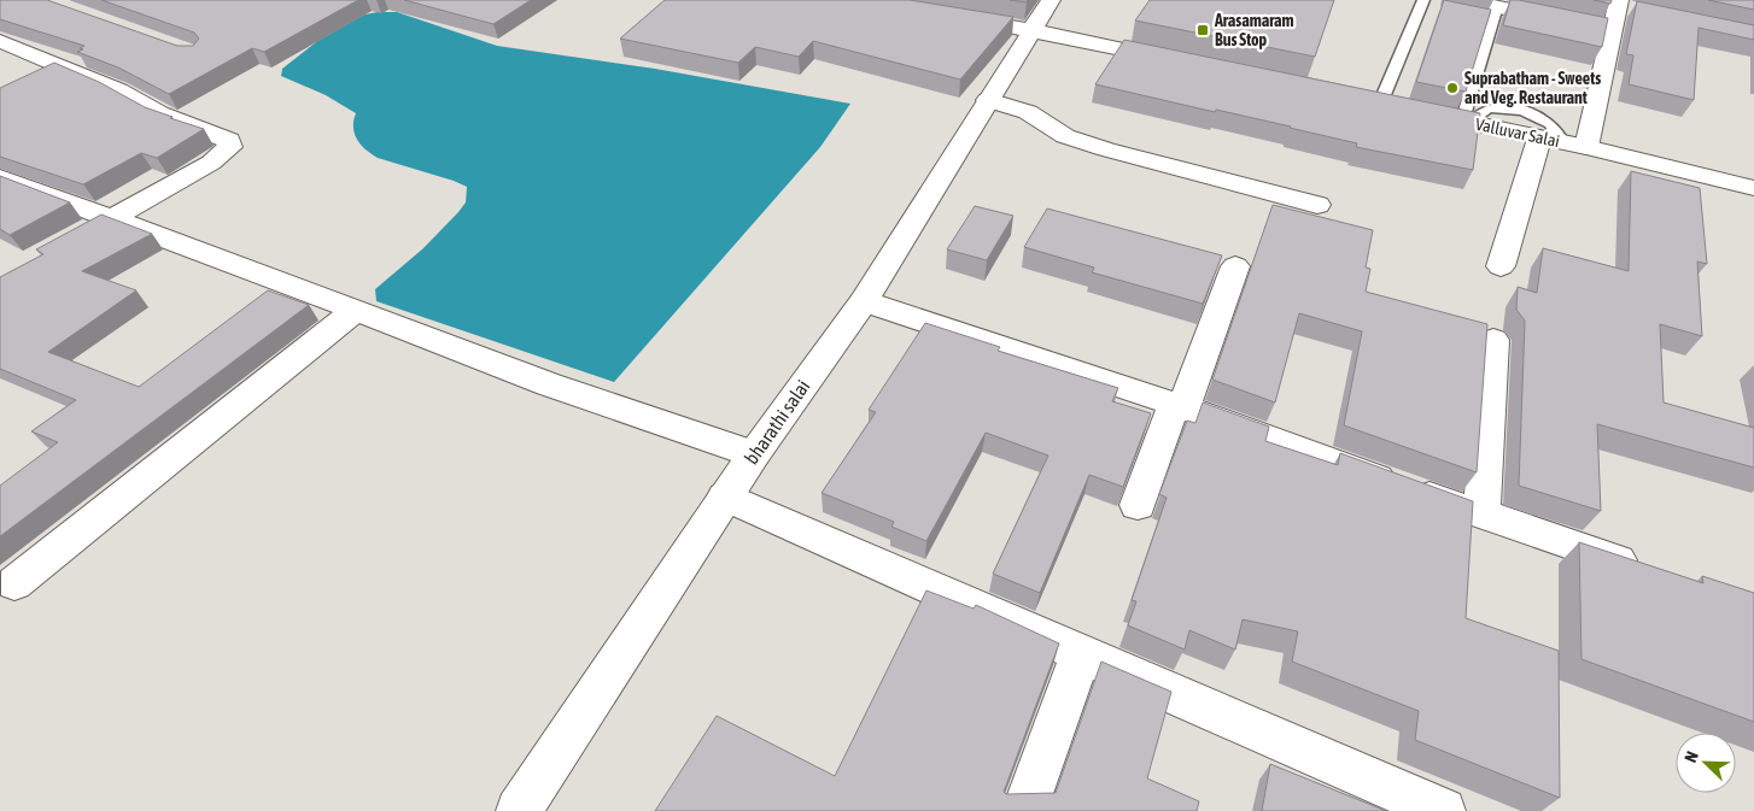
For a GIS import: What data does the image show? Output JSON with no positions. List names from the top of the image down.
{
  "streets": {
    "street": ["Valluvar Salai", "bharathi salai"]
  },
  "places": {
    "transit": ["Arasamaram Bus Stop"],
    "other": ["Suprabatham - Sweets and Veg. Restaurant"]
  },
  "north": "top left"
}
